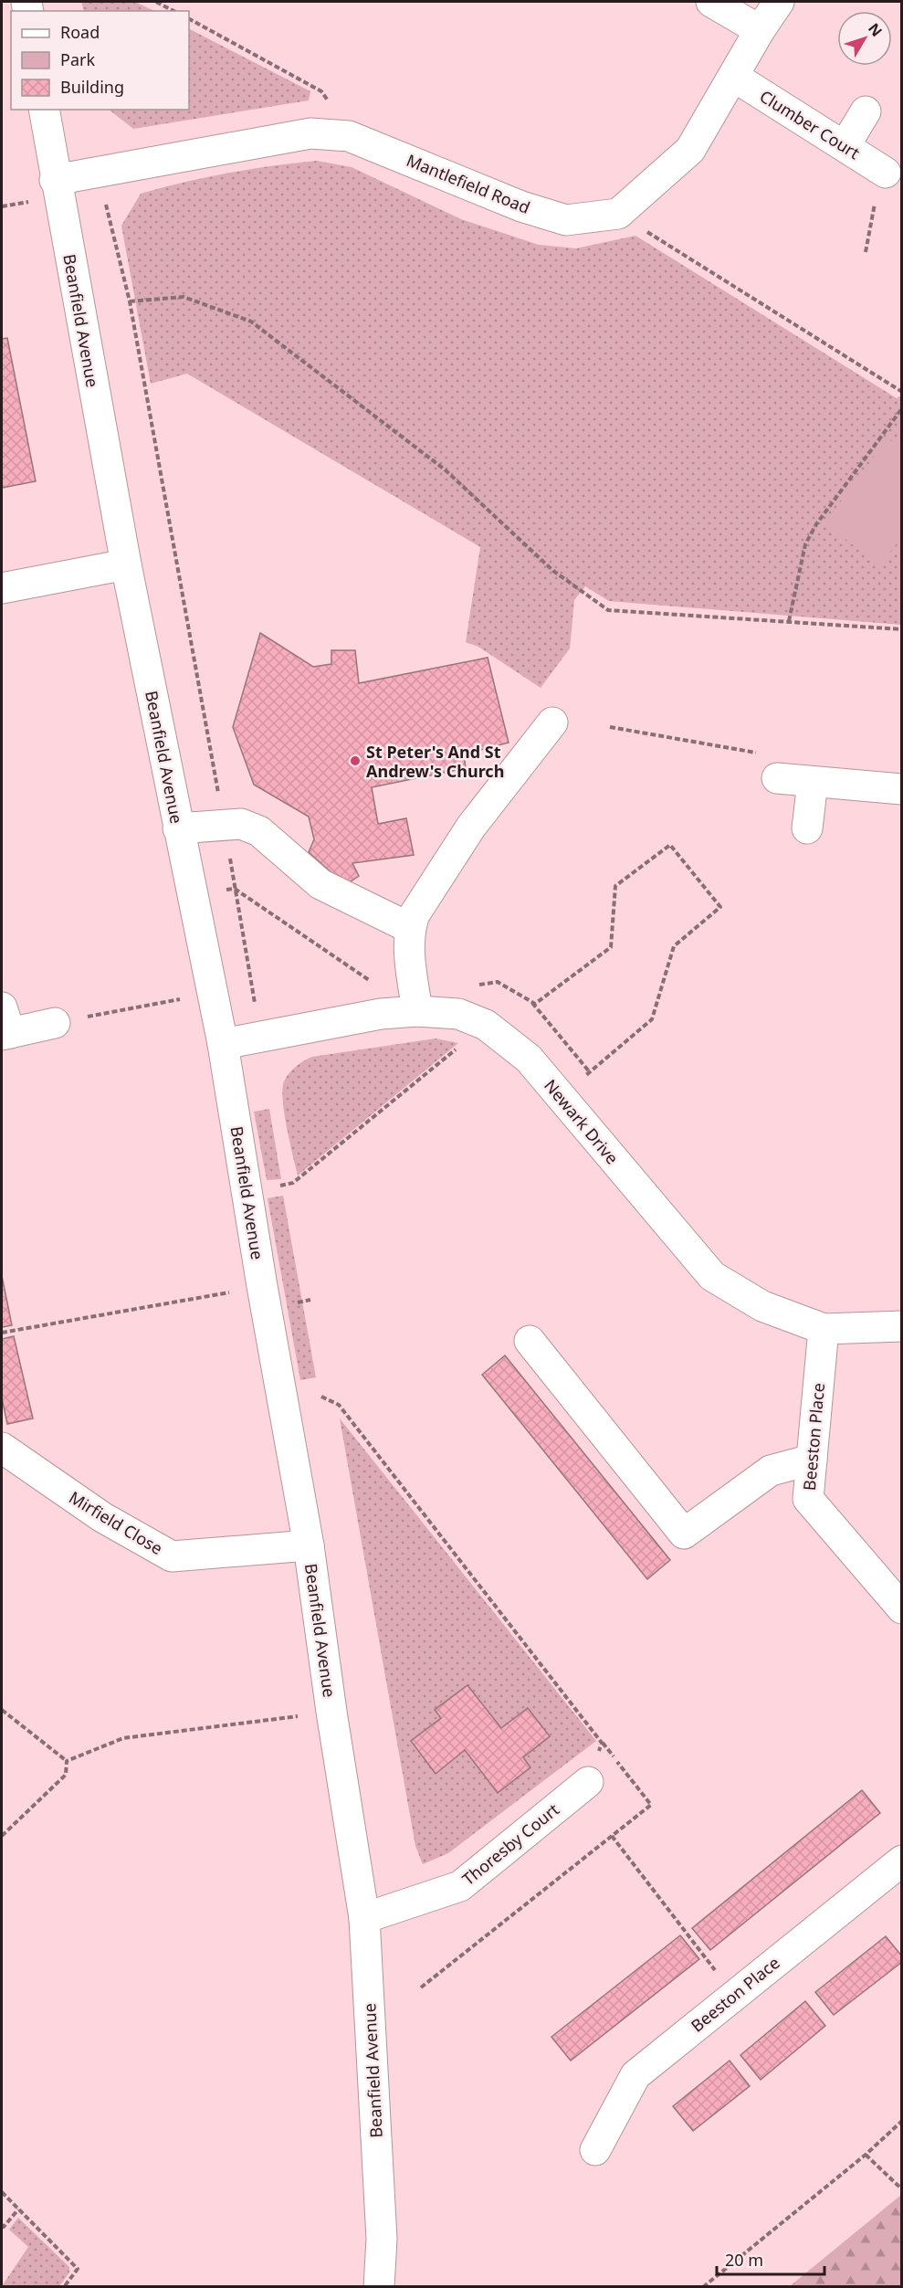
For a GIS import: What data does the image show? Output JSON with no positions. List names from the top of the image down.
{
  "streets": {
    "street": [
      "Clumber Court",
      "Mantlefield Road",
      "Beanfield Avenue",
      "Newark Drive",
      "Beeston Place",
      "Mirfield Close",
      "Thoresby Court"
    ]
  },
  "crossings": [
    ["Mantlefield Road", "Beanfield Avenue"],
    ["Beanfield Avenue", "Mirfield Close"],
    ["Beanfield Avenue", "Thoresby Court"],
    ["Newark Drive", "Beeston Place"]
  ],
  "places": ["St Peter's And St Andrew's Church"],
  "legend": ["Road", "Park", "Building"],
  "scale_bar": "20 m",
  "north": "top right"
}
